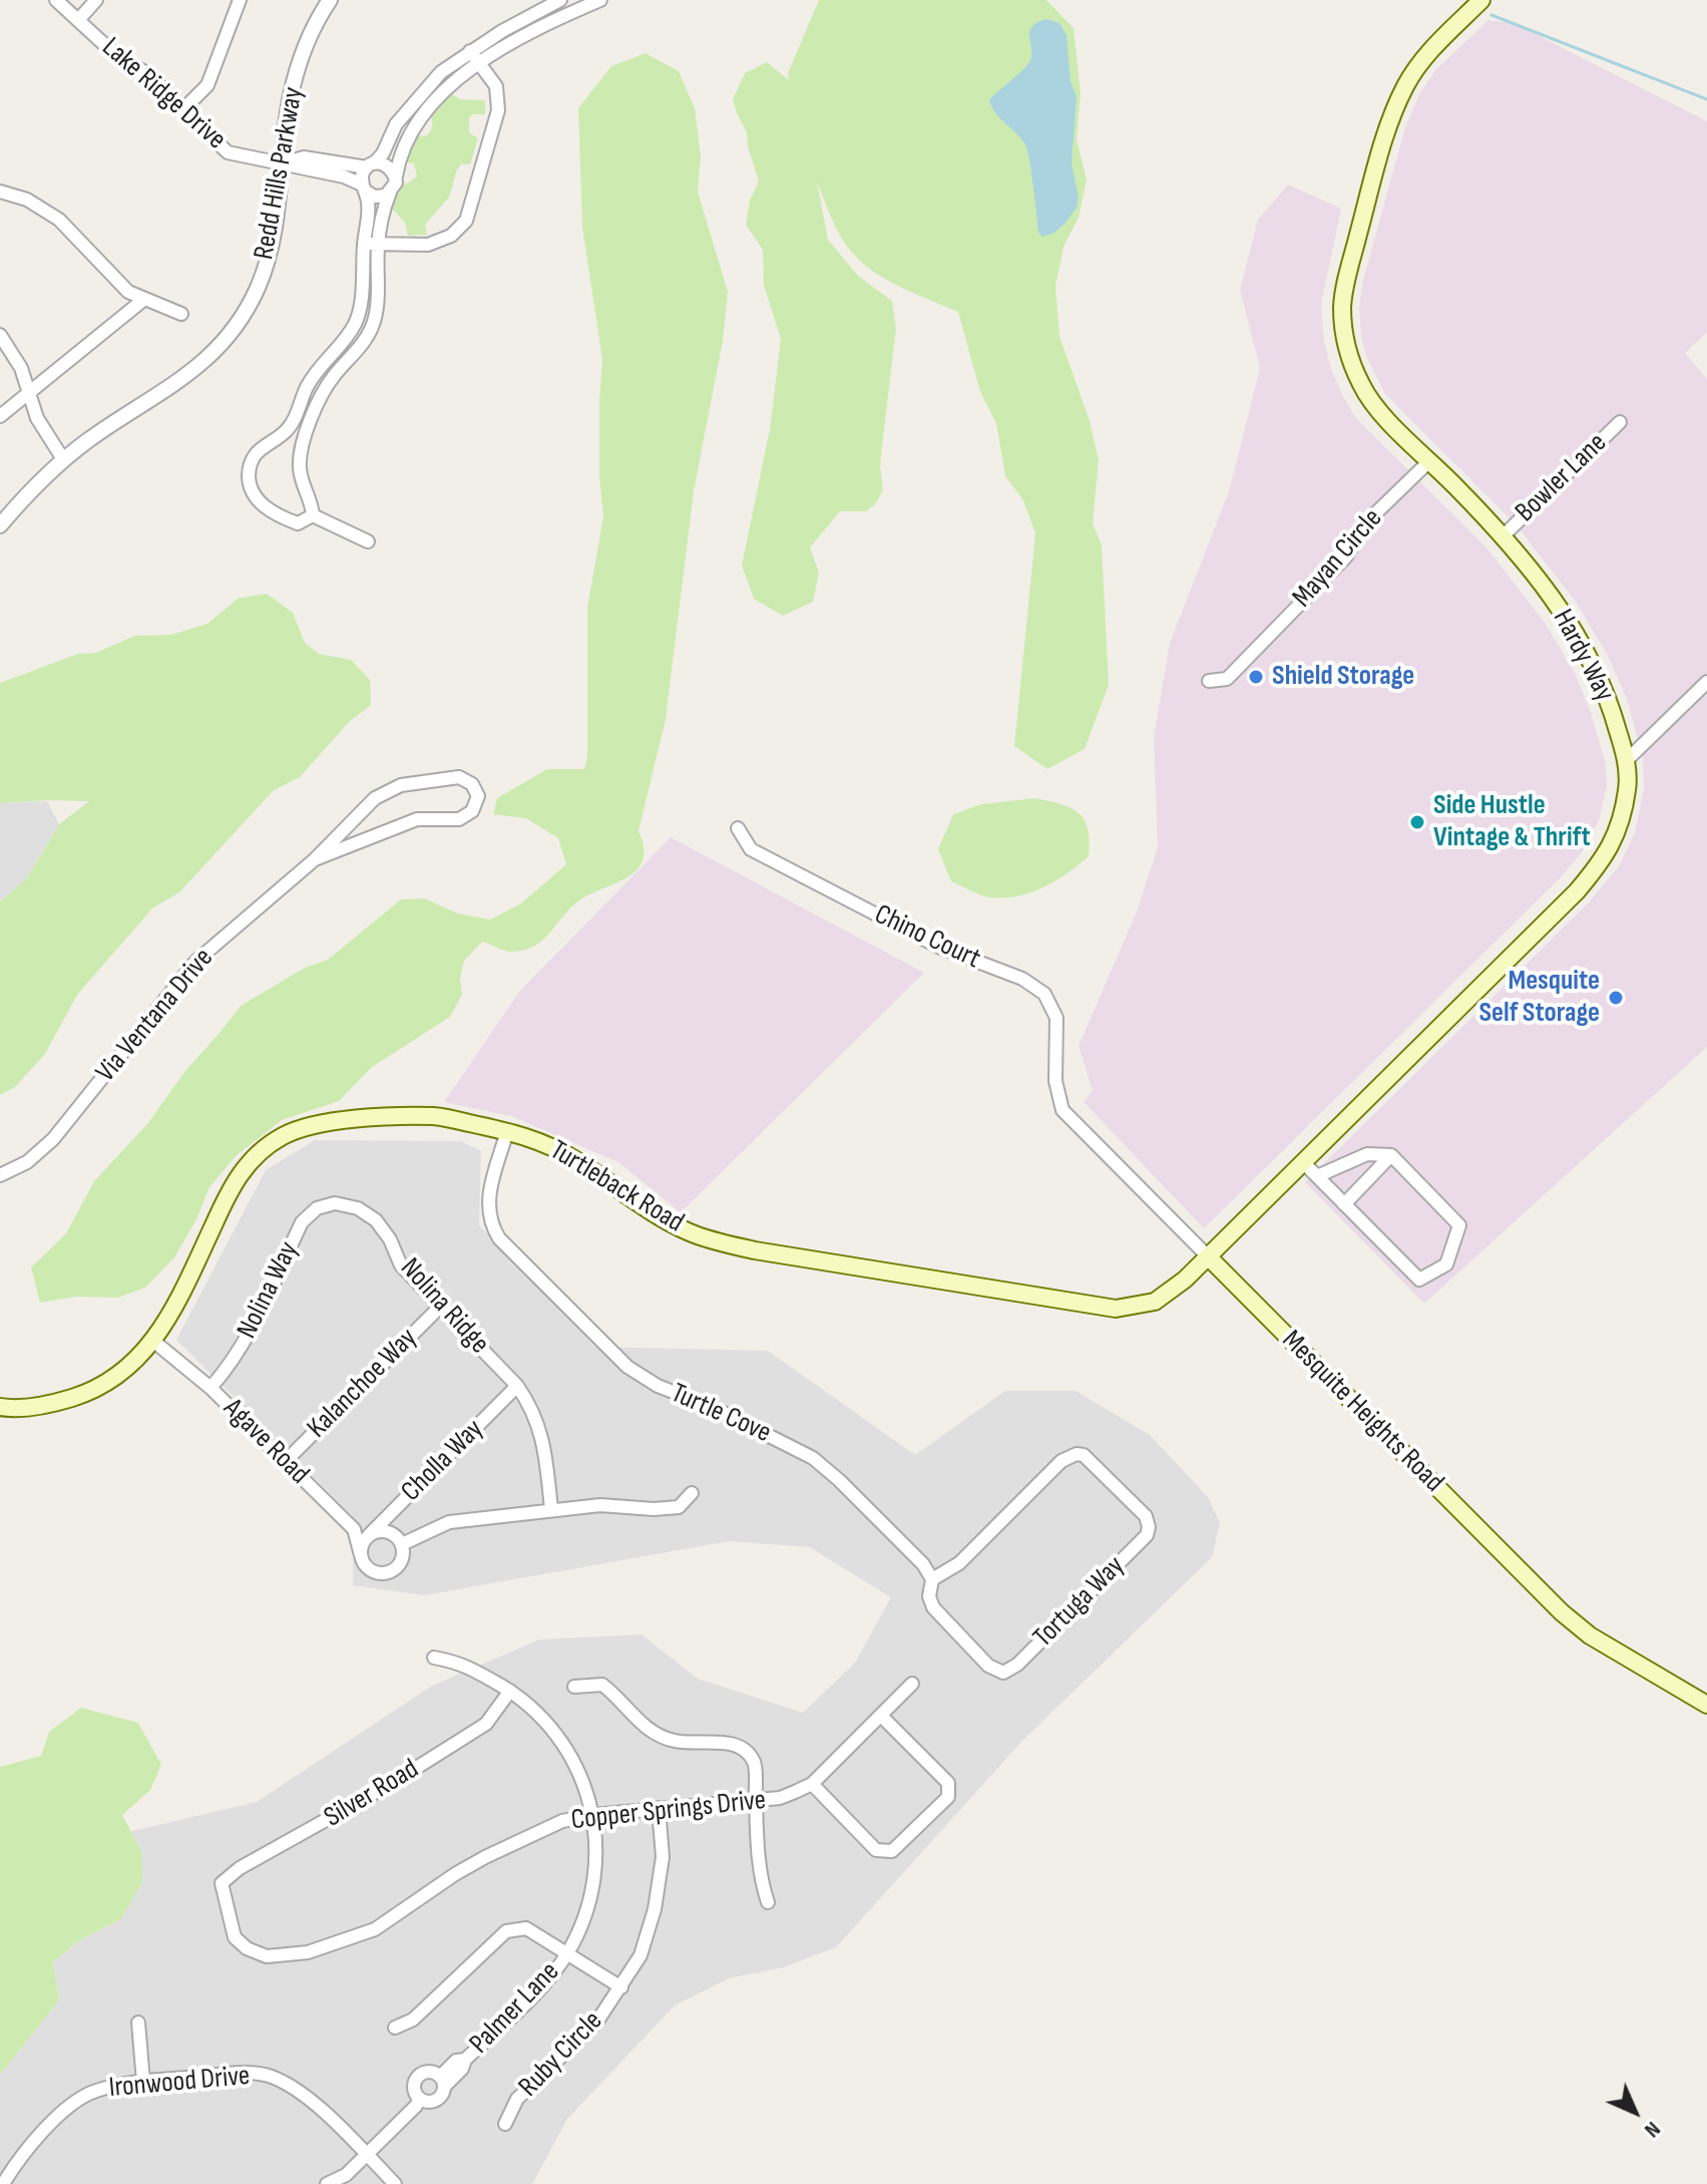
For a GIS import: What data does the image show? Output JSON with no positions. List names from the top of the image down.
{
  "streets": {
    "main road": ["Hardy Way", "Turtleback Road", "Mesquite Heights Road"],
    "street": [
      "Lake Ridge Drive",
      "Redd Hills Parkway",
      "Bowler Lane",
      "Mayan Circle",
      "Chino Court",
      "Via Ventana Drive",
      "Nolina Way",
      "Nolina Ridge",
      "Kalanchoe Way",
      "Turtle Cove",
      "Agave Road",
      "Cholla Way",
      "Tortuga Way",
      "Silver Road",
      "Copper Springs Drive",
      "Palmer Lane",
      "Ruby Circle",
      "Ironwood Drive"
    ]
  },
  "crossings": [
    ["Lake Ridge Drive", "Redd Hills Parkway"],
    ["Bowler Lane", "Hardy Way"],
    ["Mayan Circle", "Hardy Way"],
    ["Hardy Way", "Turtleback Road"],
    ["Hardy Way", "Mesquite Heights Road"],
    ["Chino Court", "Mesquite Heights Road"],
    ["Turtleback Road", "Mesquite Heights Road"],
    ["Turtleback Road", "Turtle Cove"],
    ["Turtleback Road", "Agave Road"],
    ["Nolina Way", "Nolina Ridge"],
    ["Nolina Way", "Agave Road"],
    ["Nolina Ridge", "Kalanchoe Way"],
    ["Nolina Ridge", "Cholla Way"],
    ["Kalanchoe Way", "Agave Road"],
    ["Turtle Cove", "Tortuga Way"],
    ["Agave Road", "Cholla Way"],
    ["Silver Road", "Copper Springs Drive"],
    ["Silver Road", "Palmer Lane"],
    ["Copper Springs Drive", "Palmer Lane"],
    ["Copper Springs Drive", "Ruby Circle"],
    ["Palmer Lane", "Ironwood Drive"]
  ],
  "places": ["Shield Storage", "Side Hustle Vintage & Thrift", "Mesquite Self Storage"],
  "north": "bottom right"
}
